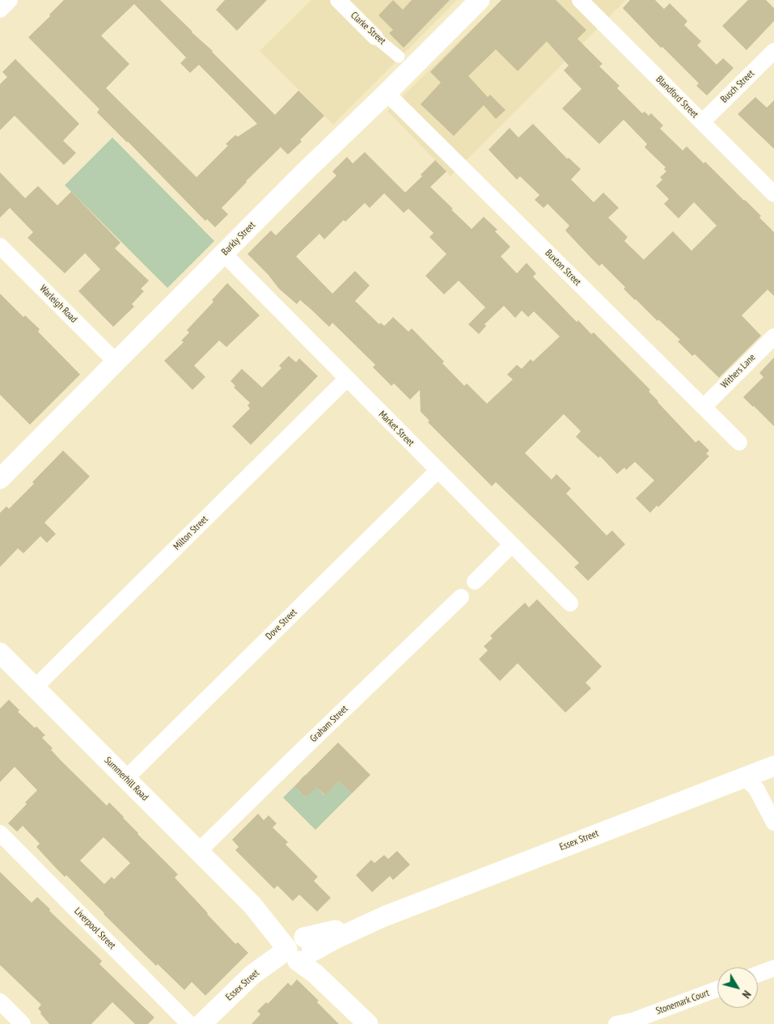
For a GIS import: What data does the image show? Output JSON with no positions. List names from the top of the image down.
{
  "streets": {
    "street": [
      "Clarke Street",
      "Busch Street",
      "Blandford Street",
      "Barkly Street",
      "Buxton Street",
      "Warleigh Road",
      "Withers Lane",
      "Market Street",
      "Milton Street",
      "Dove Street",
      "Graham Street",
      "Summerhill Road",
      "Essex Street",
      "Liverpool Street",
      "Stonemark Court"
    ]
  },
  "crossings": [
    ["Busch Street", "Blandford Street"],
    ["Barkly Street", "Buxton Street"],
    ["Barkly Street", "Warleigh Road"],
    ["Barkly Street", "Market Street"],
    ["Buxton Street", "Withers Lane"],
    ["Market Street", "Milton Street"],
    ["Market Street", "Dove Street"],
    ["Milton Street", "Summerhill Road"],
    ["Dove Street", "Summerhill Road"],
    ["Graham Street", "Summerhill Road"],
    ["Summerhill Road", "Essex Street"]
  ],
  "north": "bottom right"
}
